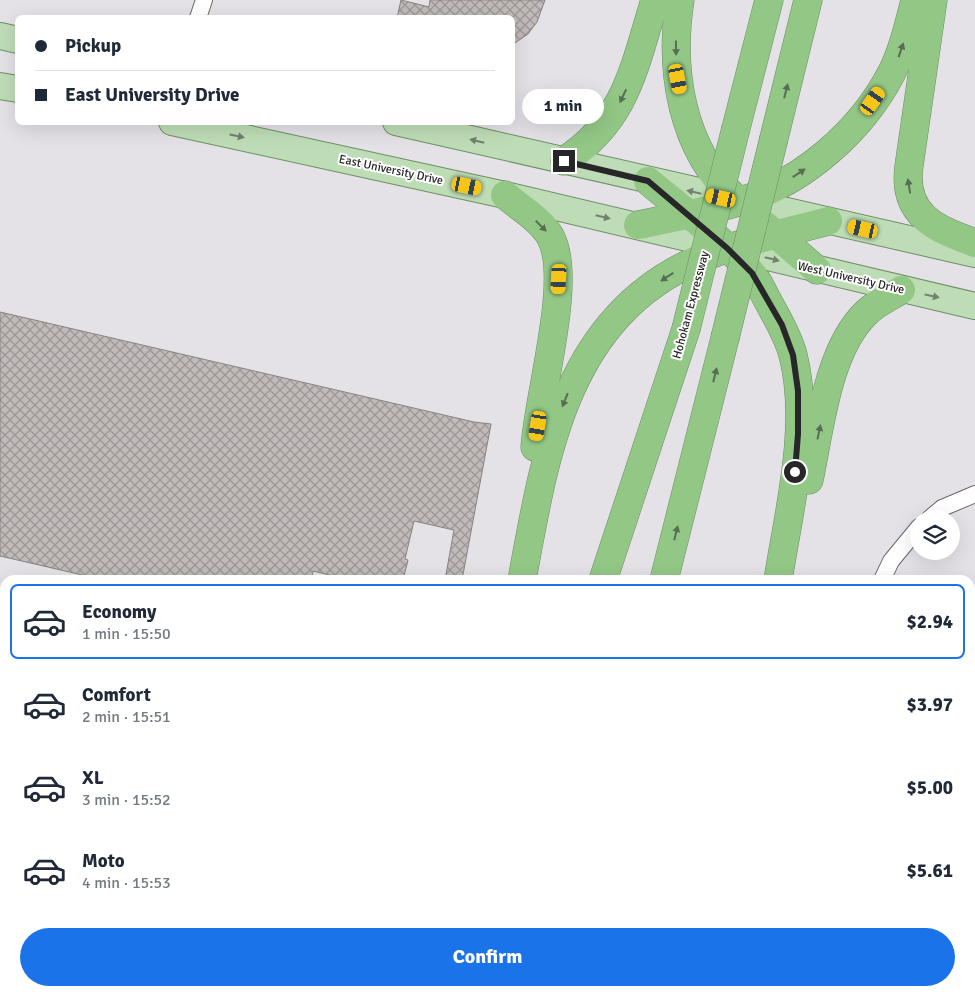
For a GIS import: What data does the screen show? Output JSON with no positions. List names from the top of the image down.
{
  "streets": {
    "highway": ["Hohokam Expressway"],
    "main road": ["East University Drive", "West University Drive"]
  },
  "crossings": [
    ["East University Drive", "West University Drive"]
  ],
  "page": {
    "banner": ["Pickup", "East University Drive"],
    "bubble": "1 min",
    "list": [
      {
        "name": "Economy",
        "note": "1 min · 15:50",
        "value": "$2.94"
      },
      {
        "name": "Comfort",
        "note": "2 min · 15:51",
        "value": "$3.97"
      },
      {
        "name": "XL",
        "note": "3 min · 15:52",
        "value": "$5.00"
      },
      {
        "name": "Moto",
        "note": "4 min · 15:53",
        "value": "$5.61"
      }
    ],
    "buttons": "Confirm"
  }
}
